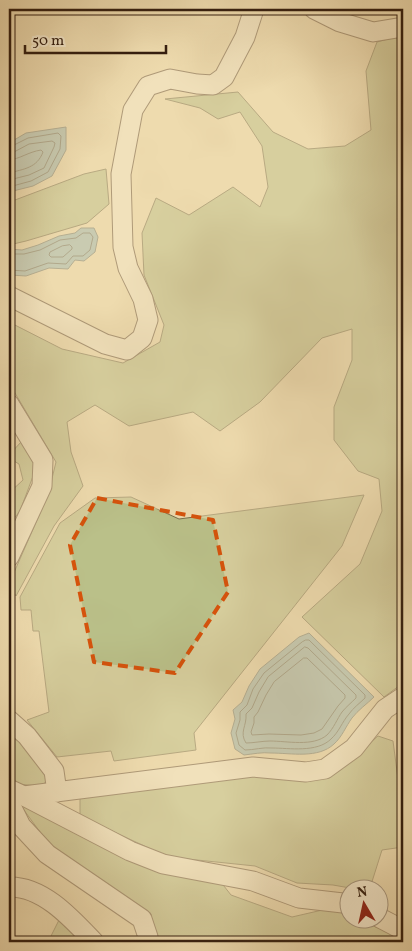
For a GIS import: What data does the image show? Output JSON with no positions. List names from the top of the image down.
{
  "scale_bar": "50 m",
  "north": "top"
}
